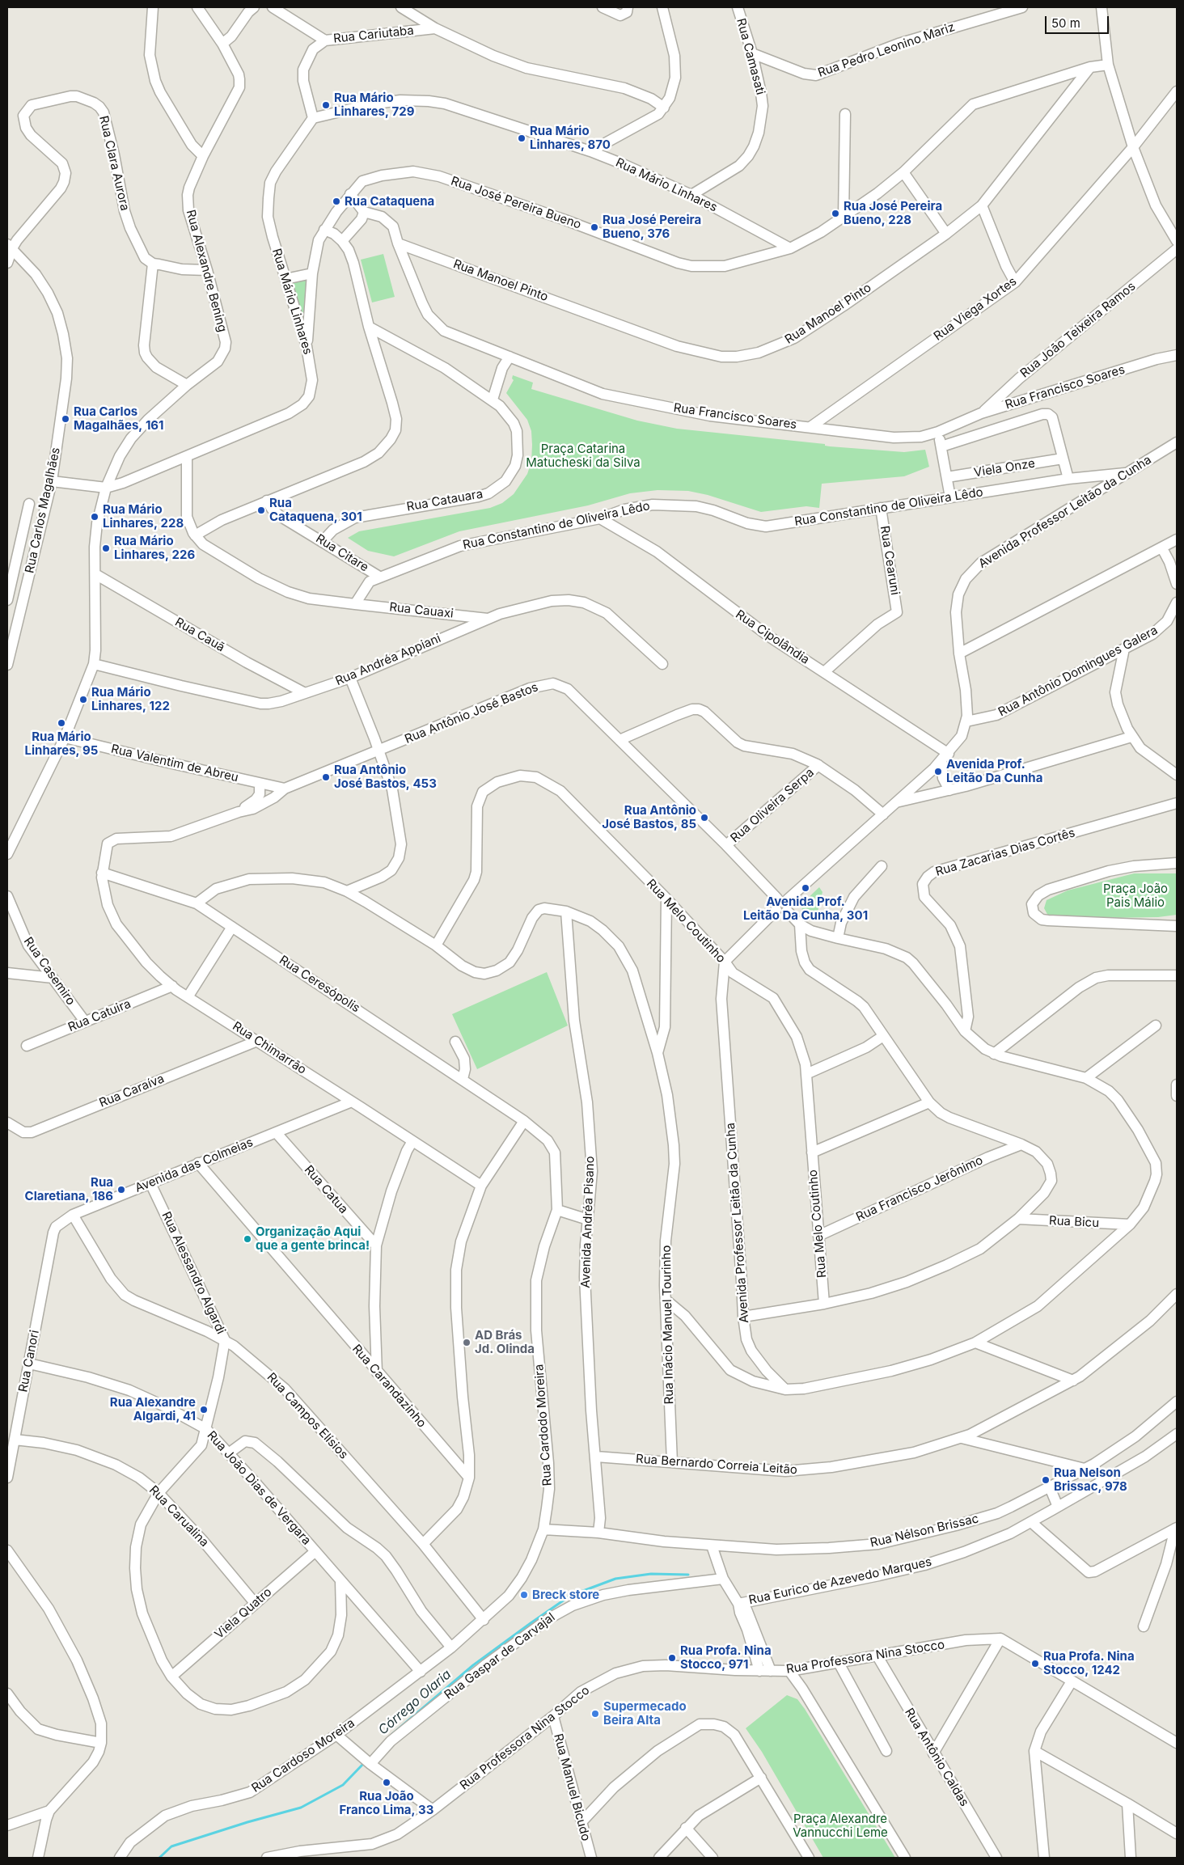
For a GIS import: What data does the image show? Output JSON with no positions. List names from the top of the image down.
{
  "streets": {
    "street": [
      "Rua Cariutaba",
      "Rua Pedro Leonino Mariz",
      "Rua Camasati",
      "Rua Clara Aurora",
      "Rua Mário Linhares",
      "Rua José Pereira Bueno",
      "Rua Alexandre Bening",
      "Rua Manoel Pinto",
      "Rua Viega Xortes",
      "Rua João Teixeira Ramos",
      "Rua Francisco Soares",
      "Viela Onze",
      "Rua Catauara",
      "Rua Constantino de Oliveira Lêdo",
      "Rua Carlos Magalhães",
      "Avenida Professor Leitão da Cunha",
      "Rua Citare",
      "Rua Cearuni",
      "Rua Cauaxi",
      "Rua Cauã",
      "Rua Cipolândia",
      "Rua Andréa Appiani",
      "Rua Antônio Domingues Galera",
      "Rua Antônio José Bastos",
      "Rua Valentim de Abreu",
      "Rua Oliveira Serpa",
      "Rua Zacarias Dias Cortês",
      "Rua Melo Coutinho",
      "Rua Casemiro",
      "Rua Ceresópolis",
      "Rua Catuira",
      "Rua Chimarrão",
      "Rua Caraíva",
      "Avenida das Colmeias",
      "Rua Francisco Jerônimo",
      "Rua Catua",
      "Avenida Andréa Pisano",
      "Rua Bicu",
      "Rua Alessandro Algardi",
      "Rua Inácio Manuel Tourinho",
      "Rua Canori",
      "Rua Carandazinho",
      "Rua Campos Elísios",
      "Rua Cardodo Moreira",
      "Rua Bernardo Correia Leitão",
      "Rua João Dias de Vergara",
      "Rua Carualina",
      "Rua Nélson Brissac",
      "Rua Eurico de Azevedo Marques",
      "Viela Quatro",
      "Rua Gaspar de Carvajal",
      "Rua Professora Nina Stocco",
      "Rua Cardoso Moreira",
      "Rua Antônio Caldas",
      "Rua Manuel Bicudo"
    ]
  },
  "crossings": [
    ["Rua Pedro Leonino Mariz", "Rua Camasati"],
    ["Rua Camasati", "Rua Mário Linhares"],
    ["Rua Clara Aurora", "Rua Carlos Magalhães"],
    ["Rua Mário Linhares", "Rua José Pereira Bueno"],
    ["Rua Mário Linhares", "Rua Alexandre Bening"],
    ["Rua José Pereira Bueno", "Rua Manoel Pinto"],
    ["Rua Manoel Pinto", "Rua Francisco Soares"],
    ["Rua Viega Xortes", "Rua Francisco Soares"],
    ["Rua João Teixeira Ramos", "Rua Francisco Soares"],
    ["Rua Catauara", "Rua Citare"],
    ["Rua Constantino de Oliveira Lêdo", "Avenida Professor Leitão da Cunha"],
    ["Rua Constantino de Oliveira Lêdo", "Rua Citare"],
    ["Rua Constantino de Oliveira Lêdo", "Rua Cearuni"],
    ["Rua Constantino de Oliveira Lêdo", "Rua Cauaxi"],
    ["Rua Constantino de Oliveira Lêdo", "Rua Cipolândia"],
    ["Avenida Professor Leitão da Cunha", "Rua Cipolândia"],
    ["Avenida Professor Leitão da Cunha", "Rua Antônio Domingues Galera"],
    ["Avenida Professor Leitão da Cunha", "Rua Melo Coutinho"],
    ["Rua Cearuni", "Rua Cipolândia"],
    ["Rua Cauaxi", "Rua Andréa Appiani"],
    ["Rua Cauã", "Rua Andréa Appiani"],
    ["Rua Antônio José Bastos", "Rua Valentim de Abreu"],
    ["Rua Antônio José Bastos", "Rua Oliveira Serpa"],
    ["Rua Antônio José Bastos", "Rua Ceresópolis"],
    ["Rua Antônio José Bastos", "Rua Chimarrão"],
    ["Rua Melo Coutinho", "Rua Francisco Jerônimo"],
    ["Rua Melo Coutinho", "Rua Inácio Manuel Tourinho"],
    ["Rua Casemiro", "Rua Catuira"],
    ["Rua Ceresópolis", "Rua Chimarrão"],
    ["Rua Ceresópolis", "Rua Inácio Manuel Tourinho"],
    ["Rua Ceresópolis", "Rua Cardodo Moreira"],
    ["Rua Catuira", "Rua Chimarrão"],
    ["Rua Chimarrão", "Rua Caraíva"],
    ["Rua Chimarrão", "Avenida das Colmeias"],
    ["Avenida das Colmeias", "Rua Catua"],
    ["Avenida das Colmeias", "Rua Alessandro Algardi"],
    ["Avenida das Colmeias", "Rua Canori"],
    ["Avenida das Colmeias", "Rua Carandazinho"],
    ["Avenida das Colmeias", "Rua Campos Elísios"],
    ["Avenida Andréa Pisano", "Rua Inácio Manuel Tourinho"],
    ["Avenida Andréa Pisano", "Rua Bernardo Correia Leitão"],
    ["Avenida Andréa Pisano", "Rua Nélson Brissac"],
    ["Rua Alessandro Algardi", "Rua Campos Elísios"],
    ["Rua Alessandro Algardi", "Rua João Dias de Vergara"],
    ["Rua Alessandro Algardi", "Rua Carualina"],
    ["Rua Alessandro Algardi", "Viela Quatro"],
    ["Rua Inácio Manuel Tourinho", "Rua Bernardo Correia Leitão"],
    ["Rua Canori", "Rua João Dias de Vergara"],
    ["Rua Canori", "Rua Carualina"],
    ["Rua Campos Elísios", "Rua Cardodo Moreira"],
    ["Rua Cardodo Moreira", "Rua João Dias de Vergara"],
    ["Rua Cardodo Moreira", "Rua Nélson Brissac"],
    ["Rua Cardodo Moreira", "Rua Cardoso Moreira"],
    ["Rua João Dias de Vergara", "Viela Quatro"],
    ["Rua João Dias de Vergara", "Rua Cardoso Moreira"],
    ["Rua Carualina", "Viela Quatro"],
    ["Rua Professora Nina Stocco", "Rua Antônio Caldas"],
    ["Rua Professora Nina Stocco", "Rua Manuel Bicudo"]
  ],
  "water": ["Córrego Olaria"],
  "parks": ["Praça Catarina Matucheski da Silva", "Praça João Pais Málio", "Praça Alexandre Vannucchi Leme"],
  "places": [
    "Rua Mário Linhares, 729",
    "Rua Mário Linhares, 870",
    "Rua Cataquena",
    "Rua José Pereira Bueno, 228",
    "Rua José Pereira Bueno, 376",
    "Rua Carlos Magalhães, 161",
    "Rua Cataquena, 301",
    "Rua Mário Linhares, 228",
    "Rua Mário Linhares, 226",
    "Rua Mário Linhares, 122",
    "Rua Mário Linhares, 95",
    "Avenida Prof. Leitão Da Cunha",
    "Rua Antônio José Bastos, 453",
    "Rua Antônio José Bastos, 85",
    "Avenida Prof. Leitão Da Cunha, 301",
    "Rua Claretiana, 186",
    "Organização Aqui que a gente brinca!",
    "AD Brás Jd. Olinda",
    "Rua Alexandre Algardi, 41",
    "Rua Nelson Brissac, 978",
    "Breck store",
    "Rua Profa. Nina Stocco, 971",
    "Rua Profa. Nina Stocco, 1242",
    "Supermecado Beira Alta",
    "Rua João Franco Lima, 33"
  ],
  "scale_bar": "50 m"
}
